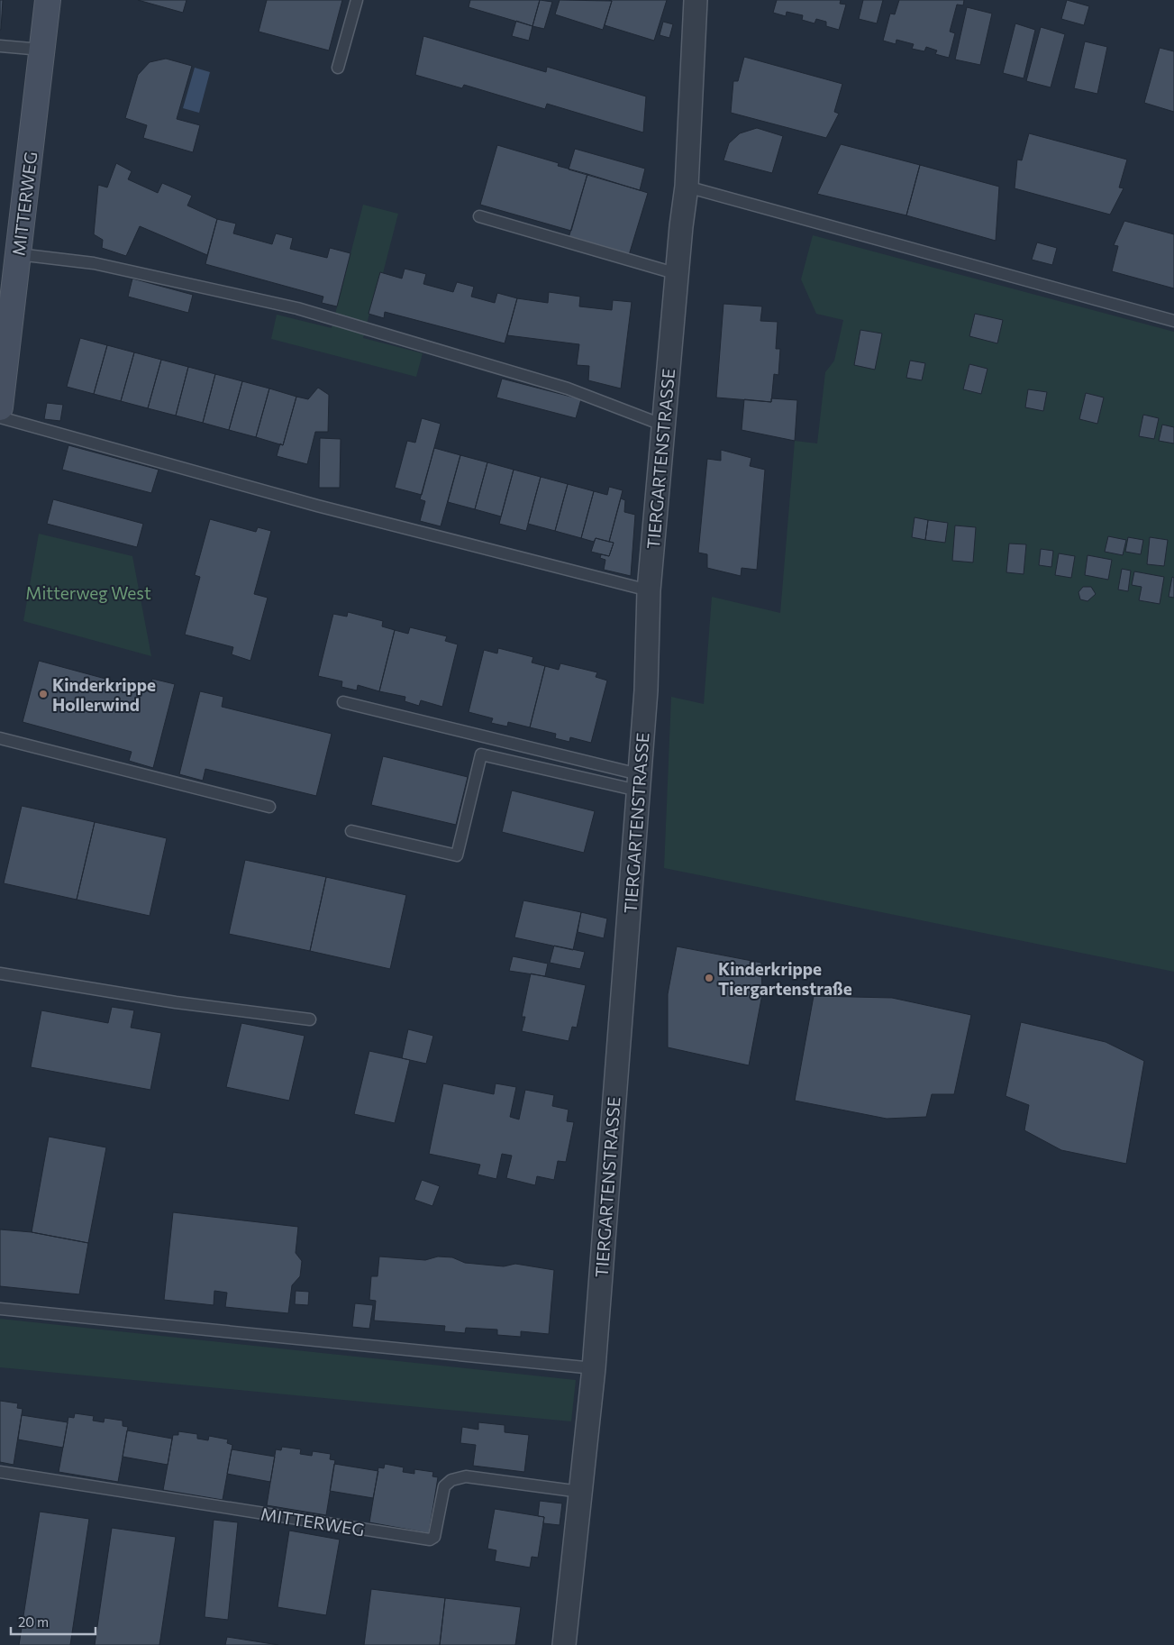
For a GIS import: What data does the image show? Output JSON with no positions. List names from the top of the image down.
{
  "streets": {
    "street": ["MITTERWEG", "TIERGARTENSTRASSE"]
  },
  "crossings": [
    ["MITTERWEG", "TIERGARTENSTRASSE"]
  ],
  "parks": ["Mitterweg West"],
  "places": ["Kinderkrippe Hollerwind", "Kinderkrippe Tiergartenstraße"],
  "scale_bar": "20 m"
}
